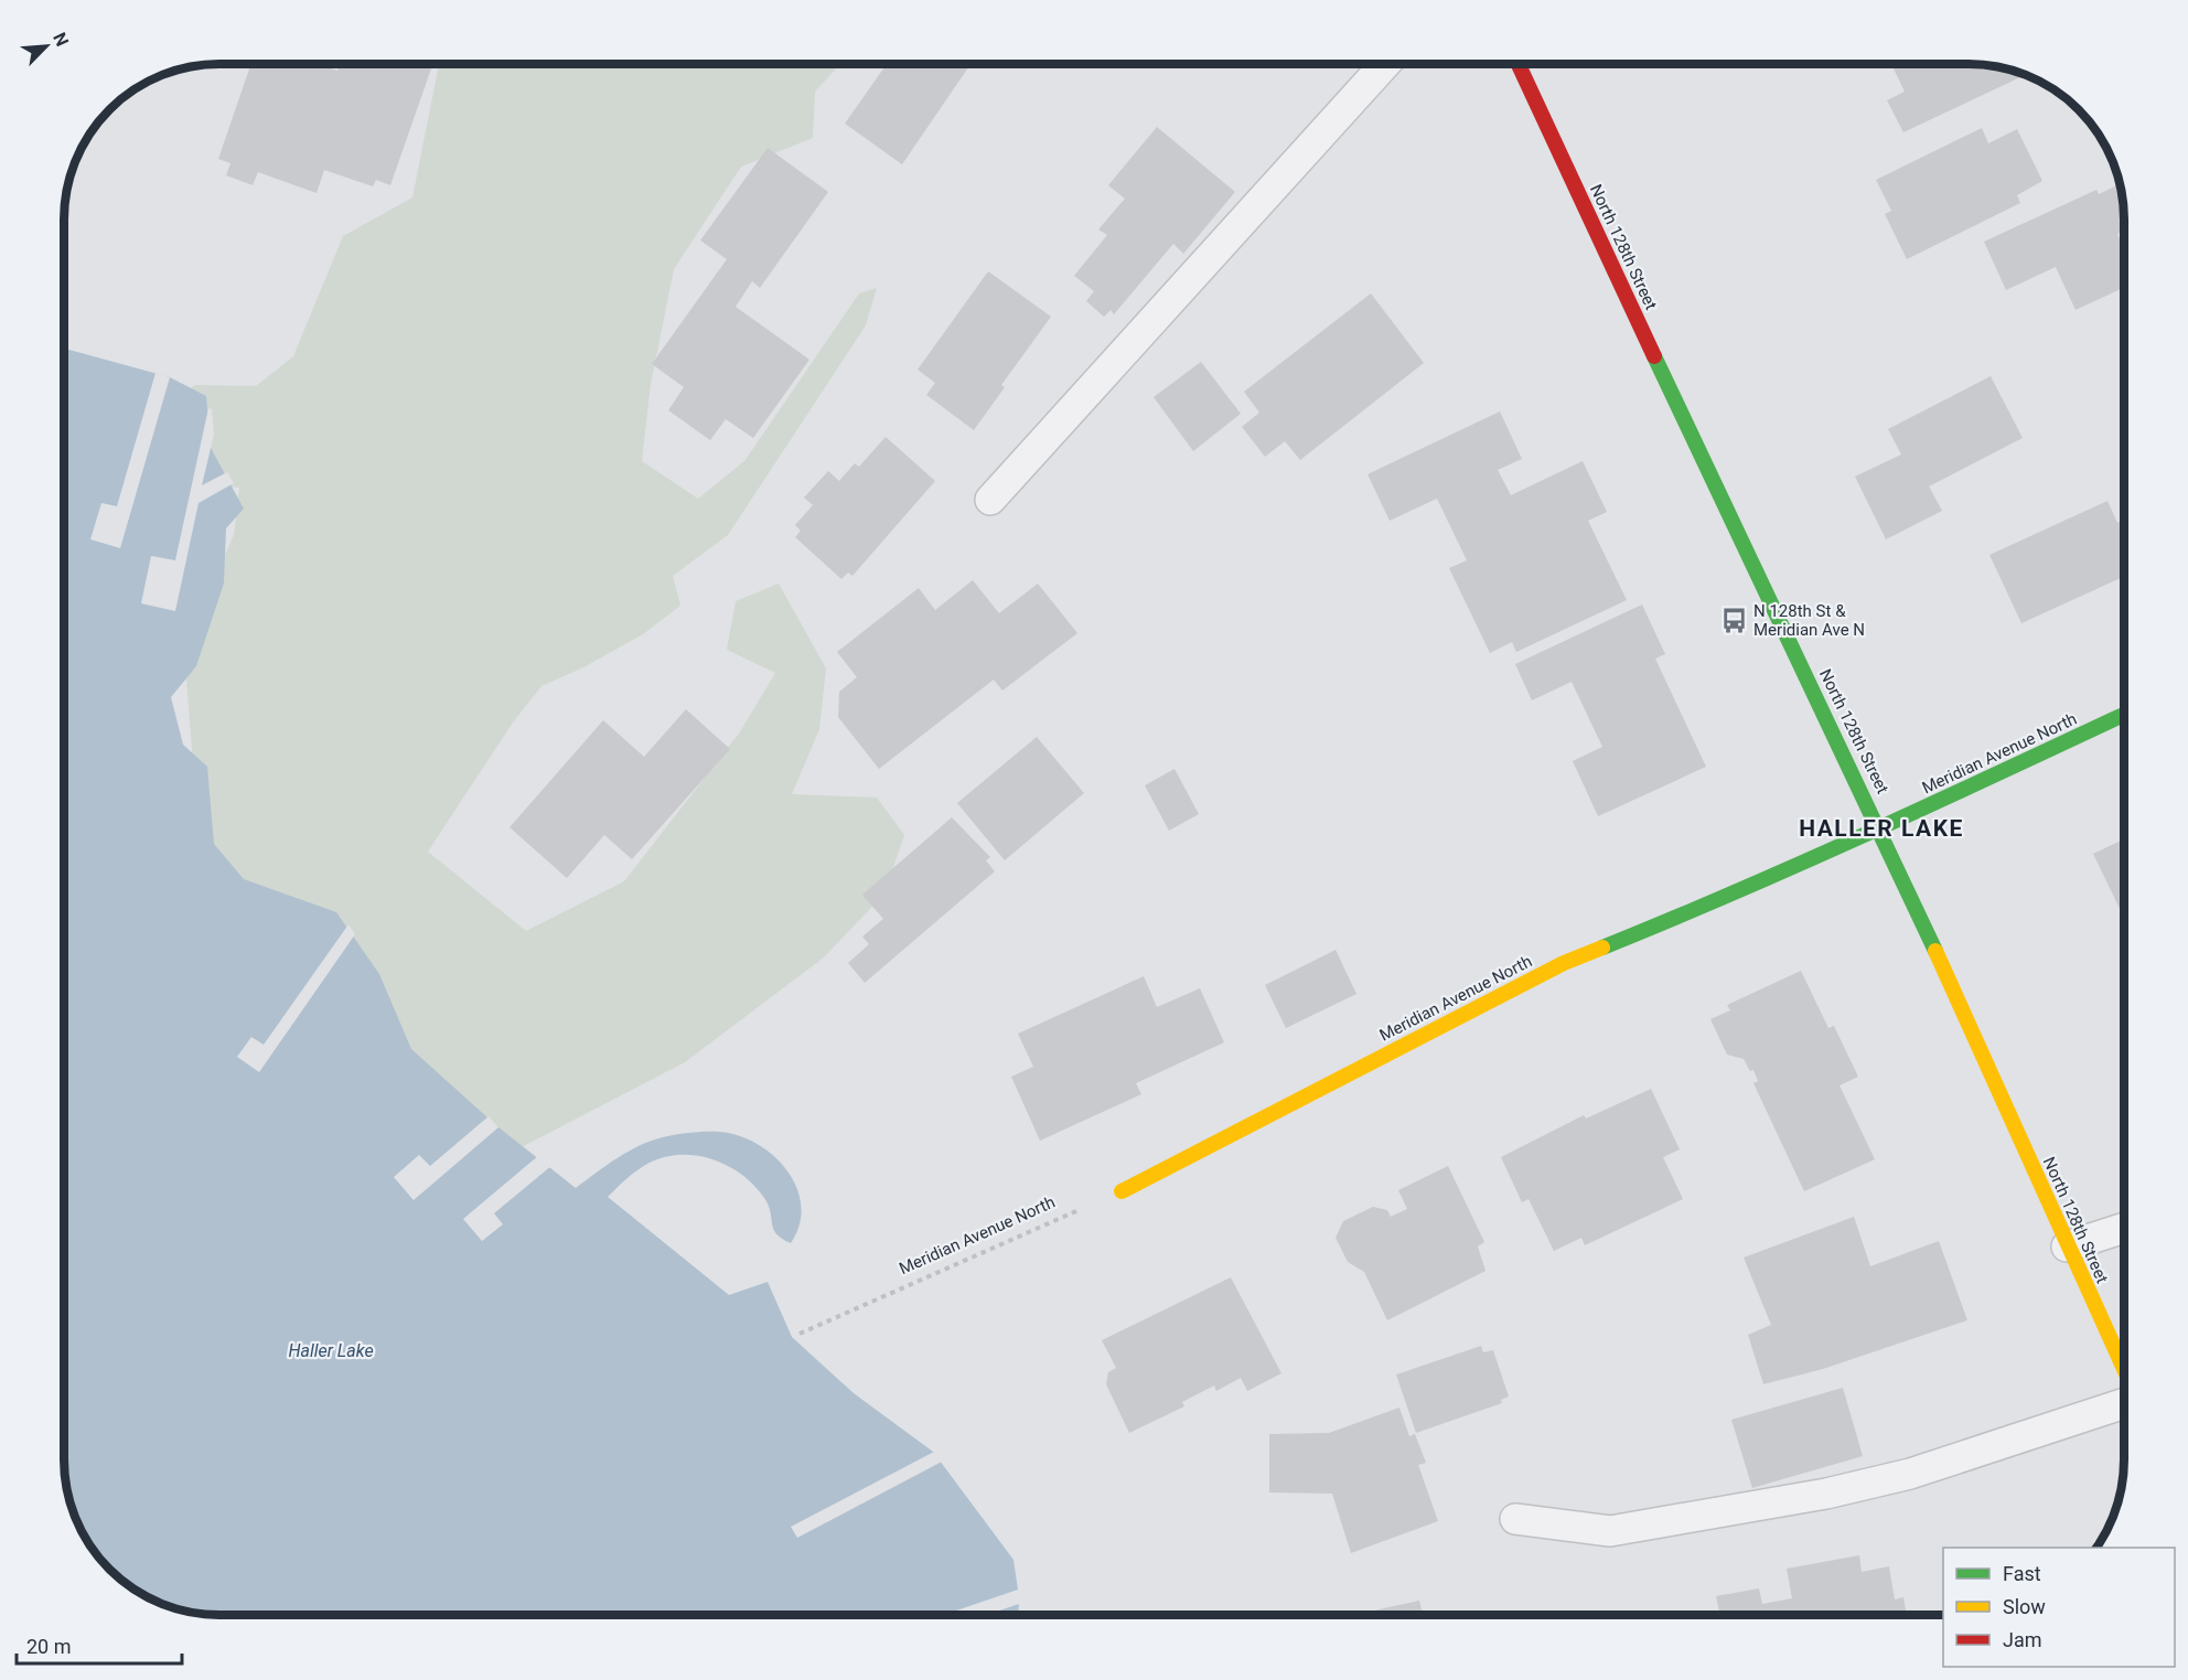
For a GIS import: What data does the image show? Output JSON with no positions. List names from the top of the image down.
{
  "streets": {
    "street": ["North 128th Street", "Meridian Avenue North"]
  },
  "crossings": [
    ["North 128th Street", "Meridian Avenue North"]
  ],
  "districts": ["HALLER LAKE"],
  "water": ["Haller Lake"],
  "places": {
    "bus stop": ["N 128th St & Meridian Ave N"]
  },
  "legend": ["Fast", "Slow", "Jam"],
  "scale_bar": "20 m",
  "north": "top right"
}
